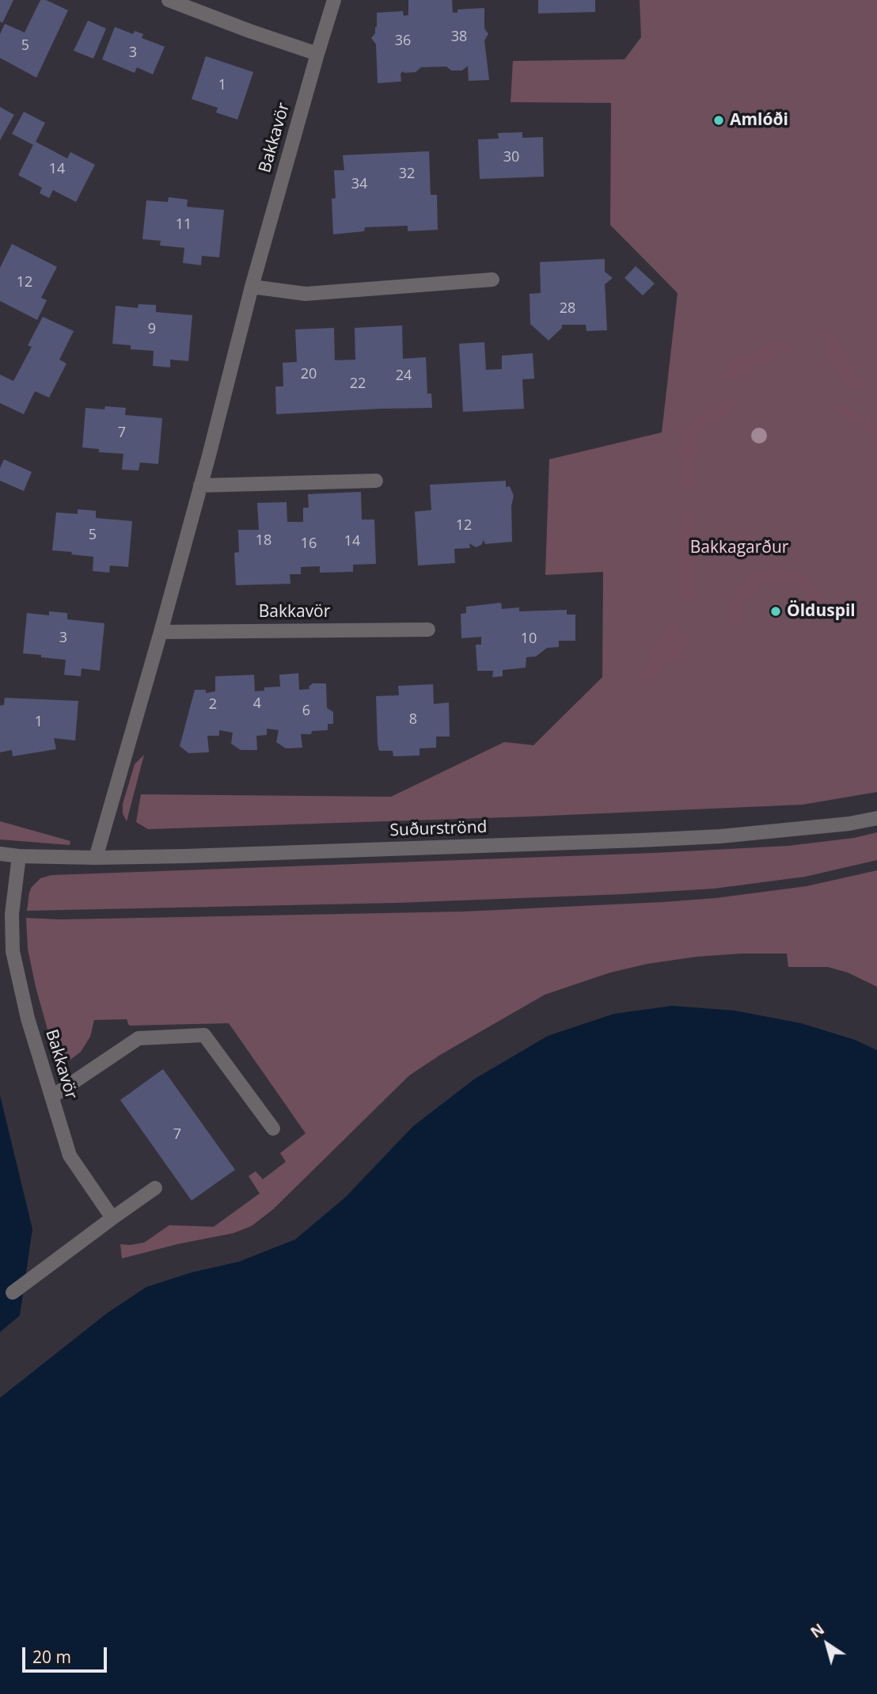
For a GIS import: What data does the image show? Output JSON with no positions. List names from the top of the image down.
{
  "streets": {
    "street": ["Bakkavör", "Suðurströnd"]
  },
  "crossings": [
    ["Bakkavör", "Suðurströnd"]
  ],
  "parks": ["Bakkagarður"],
  "places": ["Amlóði", "Ölduspil"],
  "house_numbers": [
    "38",
    "36",
    "5",
    "3",
    "1",
    "30",
    "14",
    "32",
    "34",
    "11",
    "12",
    "28",
    "9",
    "20",
    "24",
    "22",
    "7",
    "12",
    "5",
    "18",
    "14",
    "16",
    "3",
    "10",
    "4",
    "2",
    "6",
    "8",
    "1",
    "7"
  ],
  "scale_bar": "20 m",
  "north": "top left"
}
